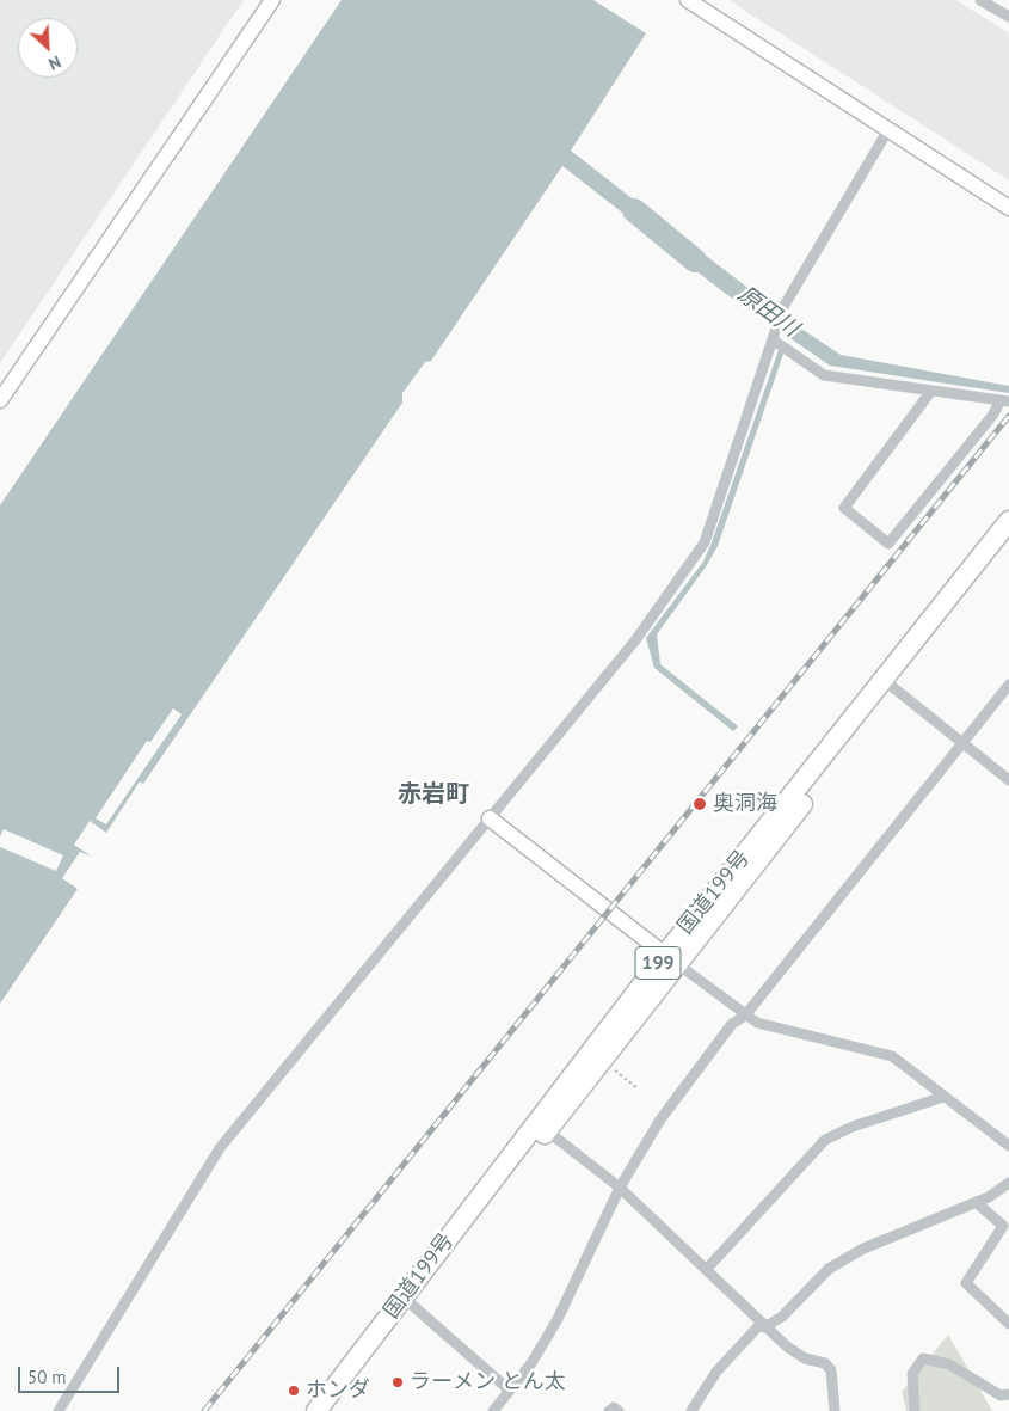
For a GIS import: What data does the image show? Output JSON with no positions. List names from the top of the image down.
{
  "streets": {
    "highway": ["国道199号", "199"]
  },
  "districts": ["赤岩町"],
  "water": ["原田川"],
  "places": ["奥洞海", "ラーメン とん太", "ホンダ"],
  "scale_bar": "50 m",
  "north": "bottom right"
}
